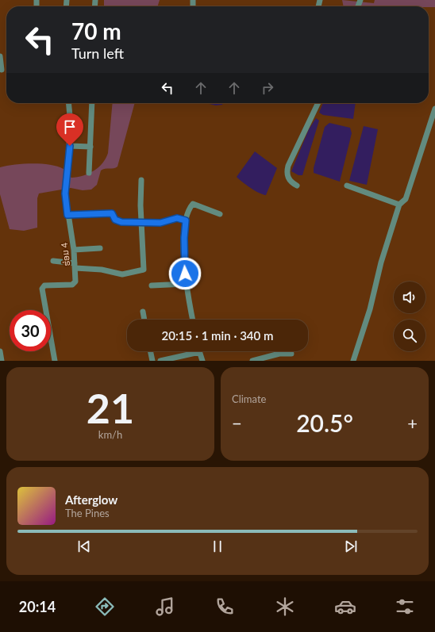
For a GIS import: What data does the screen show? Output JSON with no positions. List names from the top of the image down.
{
  "streets": {
    "street": ["ຮ່ອມ 4"]
  },
  "page": {
    "turn": ["70 m", "Turn left"],
    "limit": "30",
    "trip": "20:15 · 1 min · 340 m",
    "tile": [
      ["21", "km/h"],
      "Climate"
    ],
    "heat": ["−", "20.5°", "+"],
    "song": ["Afterglow", "The Pines"],
    "tabs": "20:14"
  }
}
